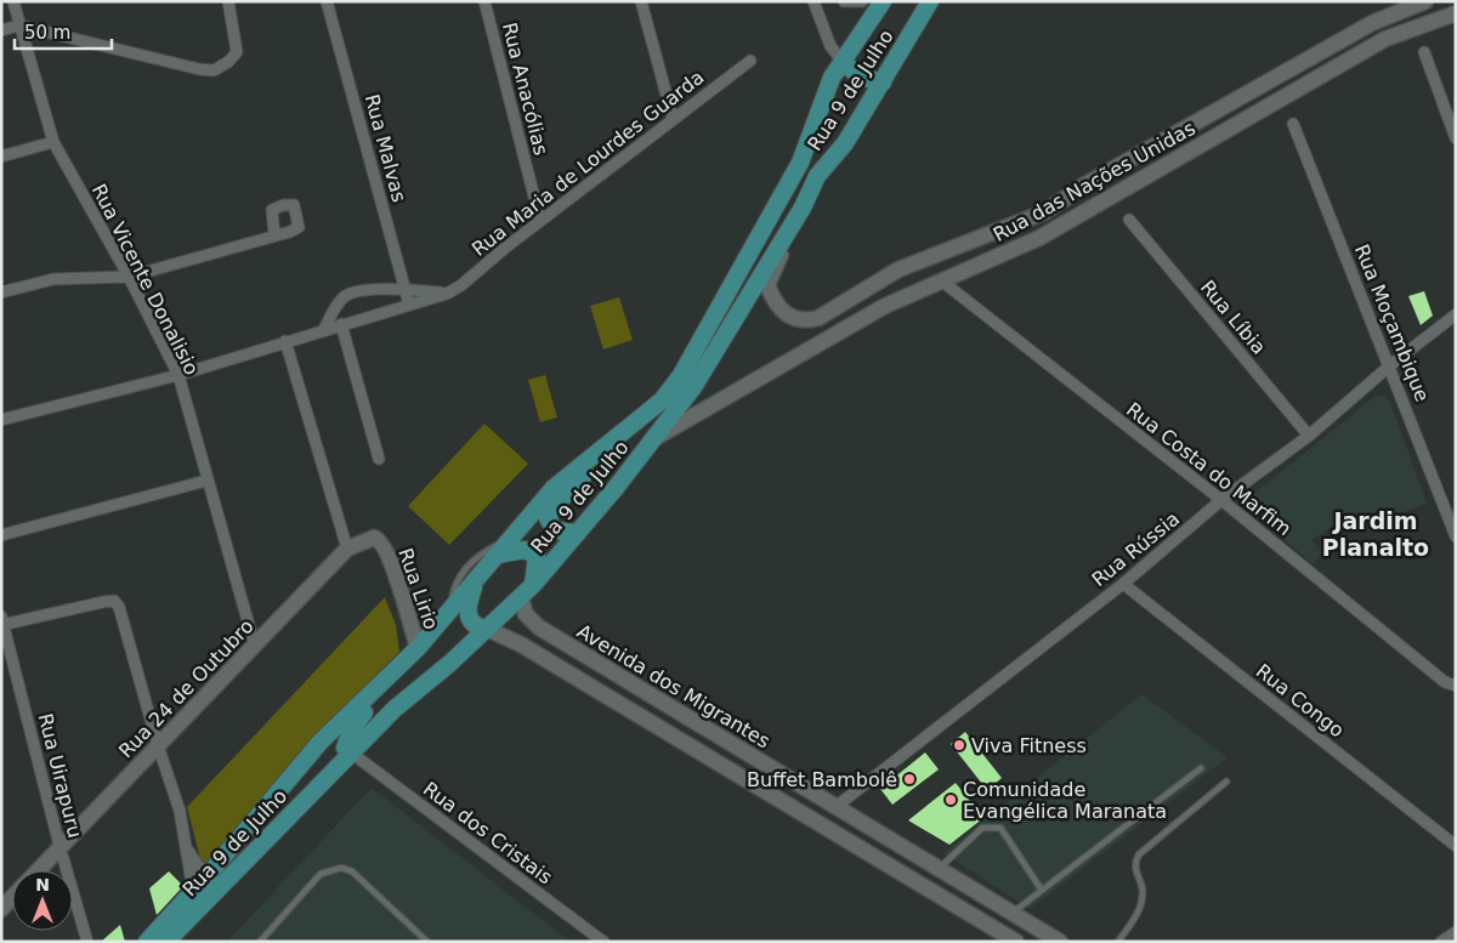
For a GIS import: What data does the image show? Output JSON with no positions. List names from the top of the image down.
{
  "streets": {
    "main road": ["Rua 9 de Julho"],
    "street": [
      "Rua Anacólias",
      "Rua Malvas",
      "Rua Maria de Lourdes Guarda",
      "Rua das Nações Unidas",
      "Rua Vicente Donalisio",
      "Rua Líbia",
      "Rua Moçambique",
      "Rua Costa do Marfim",
      "Rua Rússia",
      "Rua Lirio",
      "Avenida dos Migrantes",
      "Rua 24 de Outubro",
      "Rua Congo",
      "Rua Uirapuru",
      "Rua dos Cristais"
    ]
  },
  "crossings": [
    ["Rua Anacólias", "Rua Maria de Lourdes Guarda"],
    ["Rua 9 de Julho", "Rua das Nações Unidas"],
    ["Rua 9 de Julho", "Rua Lirio"],
    ["Rua 9 de Julho", "Avenida dos Migrantes"],
    ["Rua 9 de Julho", "Rua dos Cristais"],
    ["Rua Malvas", "Rua Maria de Lourdes Guarda"],
    ["Rua Maria de Lourdes Guarda", "Rua Vicente Donalisio"],
    ["Rua das Nações Unidas", "Rua Costa do Marfim"],
    ["Rua Vicente Donalisio", "Rua 24 de Outubro"],
    ["Rua Líbia", "Rua Rússia"],
    ["Rua Moçambique", "Rua Rússia"],
    ["Rua Costa do Marfim", "Rua Rússia"],
    ["Rua Rússia", "Avenida dos Migrantes"],
    ["Rua Rússia", "Rua Congo"],
    ["Rua Lirio", "Rua 24 de Outubro"],
    ["Rua 24 de Outubro", "Rua Uirapuru"]
  ],
  "districts": ["Jardim Planalto"],
  "places": ["Viva Fitness", "Buffet Bambolê", "Comunidade Evangélica Maranata"],
  "scale_bar": "50 m",
  "north": "top"
}
